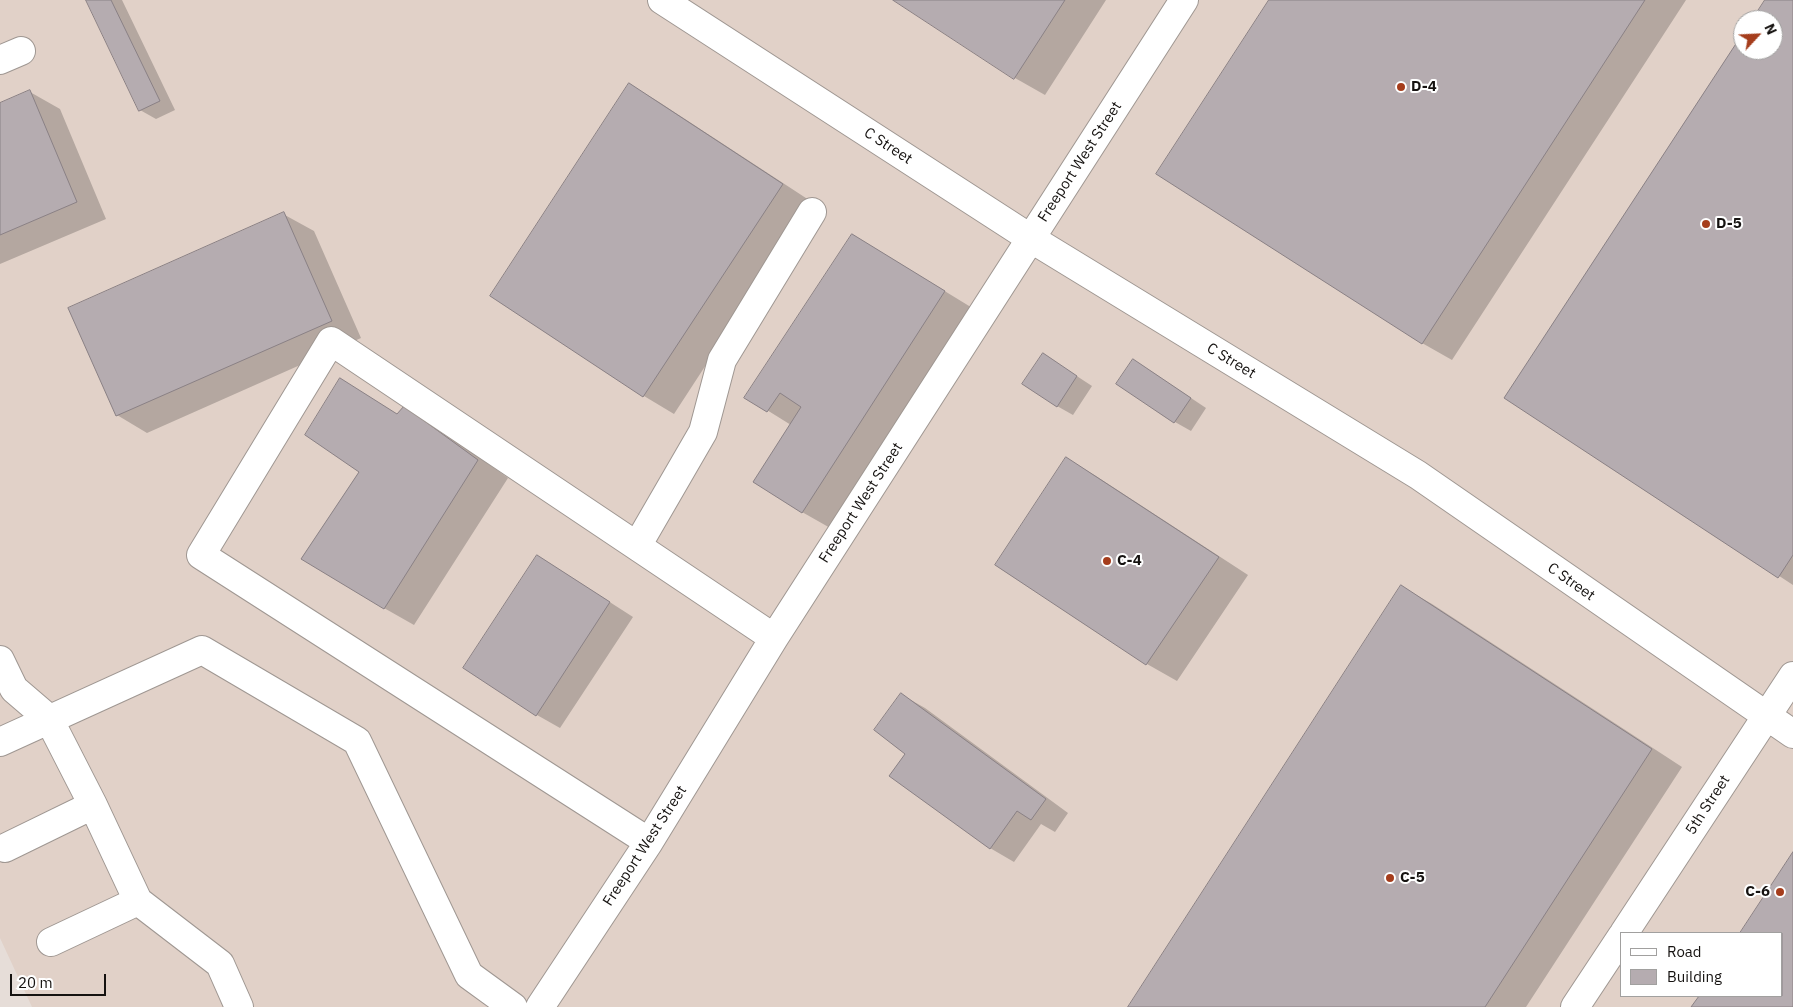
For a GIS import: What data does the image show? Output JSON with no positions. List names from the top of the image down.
{
  "streets": {
    "lane": ["C Street", "Freeport West Street", "5th Street"]
  },
  "crossings": [
    ["C Street", "Freeport West Street"],
    ["C Street", "5th Street"]
  ],
  "places": [
    "D-4",
    "D-5",
    "C-4",
    "C-5",
    "C-6"
  ],
  "legend": ["Road", "Building"],
  "scale_bar": "20 m",
  "north": "top right"
}
